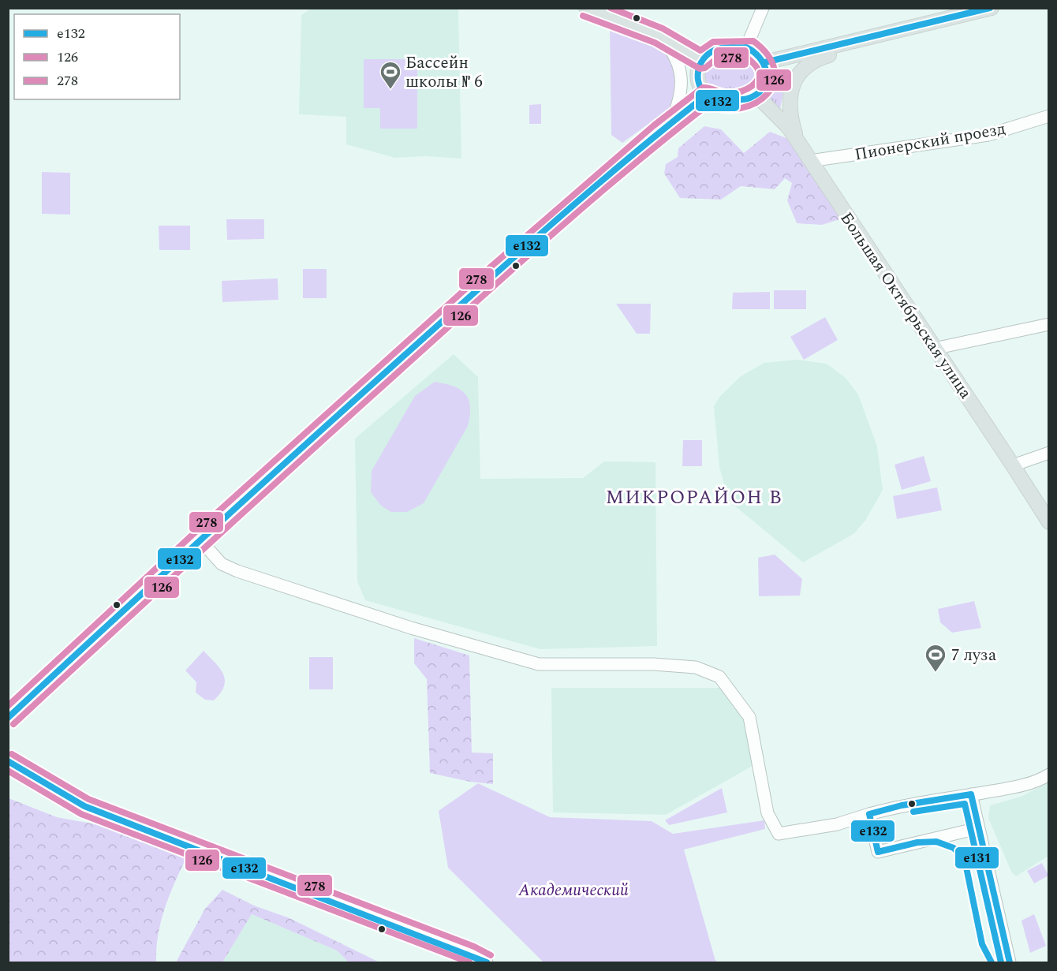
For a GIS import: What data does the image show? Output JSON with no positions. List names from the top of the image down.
{
  "streets": {
    "main road": ["Большая Октябрьская улица"],
    "street": ["Пионерский проезд"]
  },
  "crossings": [
    ["Пионерский проезд", "Большая Октябрьская улица"]
  ],
  "districts": ["МИКРОРАЙОН В"],
  "parks": ["Академический"],
  "places": {
    "sports": ["Бассейн школы № 6", "7 луза"]
  },
  "lines": [
    "transit line е132",
    "transit line 126",
    "transit line 278",
    "transit line е131"
  ],
  "legend": ["е132", "126", "278"]
}
